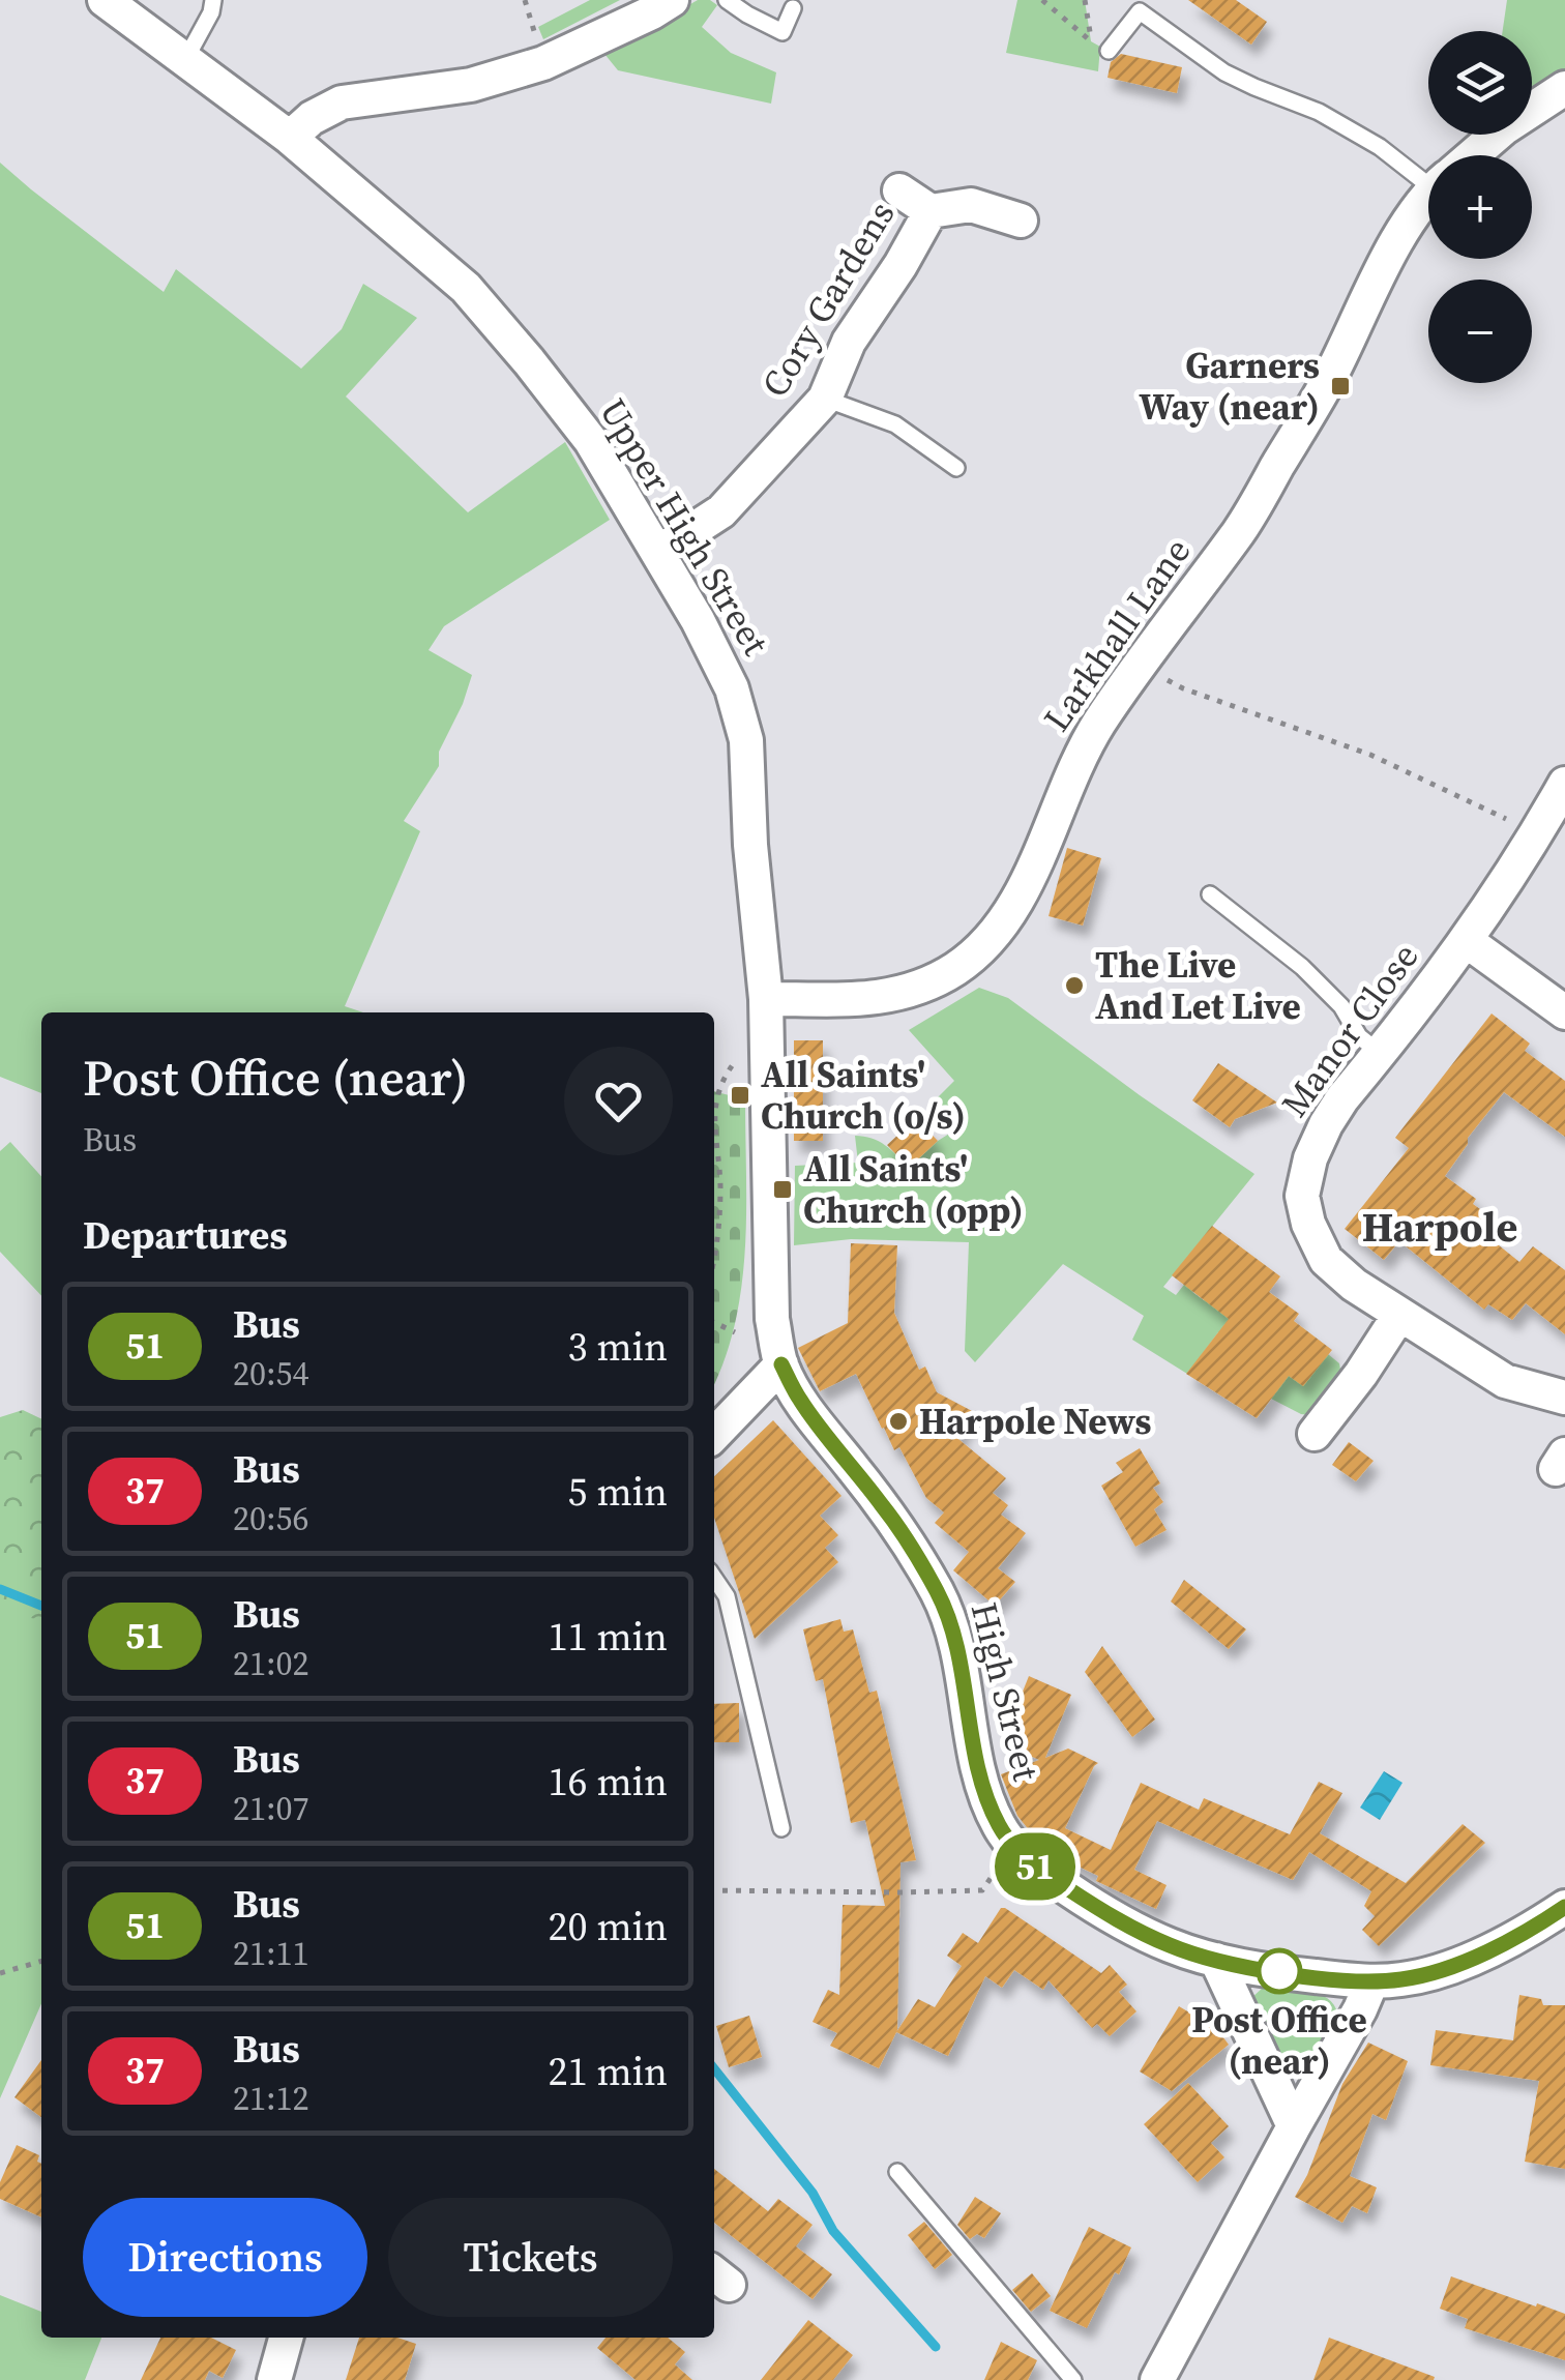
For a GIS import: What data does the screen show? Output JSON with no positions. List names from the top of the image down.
{
  "streets": {
    "street": [
      "Cory Gardens",
      "Upper High Street",
      "Larkhall Lane",
      "Manor Close",
      "High Street"
    ]
  },
  "crossings": [
    ["Cory Gardens", "Upper High Street"],
    ["Upper High Street", "Larkhall Lane"],
    ["Upper High Street", "High Street"]
  ],
  "districts": ["Harpole"],
  "places": {
    "transit": ["Garners Way (near)", "All Saints' Church (o/s)", "All Saints' Church (opp)"],
    "other": ["The Live And Let Live", "Harpole News", "Post Office (near)"]
  },
  "lines": ["bus line 51"],
  "page": {
    "on_map": "51",
    "map_buttons": ["+", "−"],
    "heading": [
      ["Post Office (near)", "Bus"],
      "Departures"
    ],
    "list": [
      {
        "mark": "51",
        "name": "Bus",
        "note": "20:54",
        "value": "3 min"
      },
      {
        "mark": "37",
        "name": "Bus",
        "note": "20:56",
        "value": "5 min"
      },
      {
        "mark": "51",
        "name": "Bus",
        "note": "21:02",
        "value": "11 min"
      },
      {
        "mark": "37",
        "name": "Bus",
        "note": "21:07",
        "value": "16 min"
      },
      {
        "mark": "51",
        "name": "Bus",
        "note": "21:11",
        "value": "20 min"
      },
      {
        "mark": "37",
        "name": "Bus",
        "note": "21:12",
        "value": "21 min"
      }
    ],
    "buttons": ["Directions", "Tickets"]
  }
}
